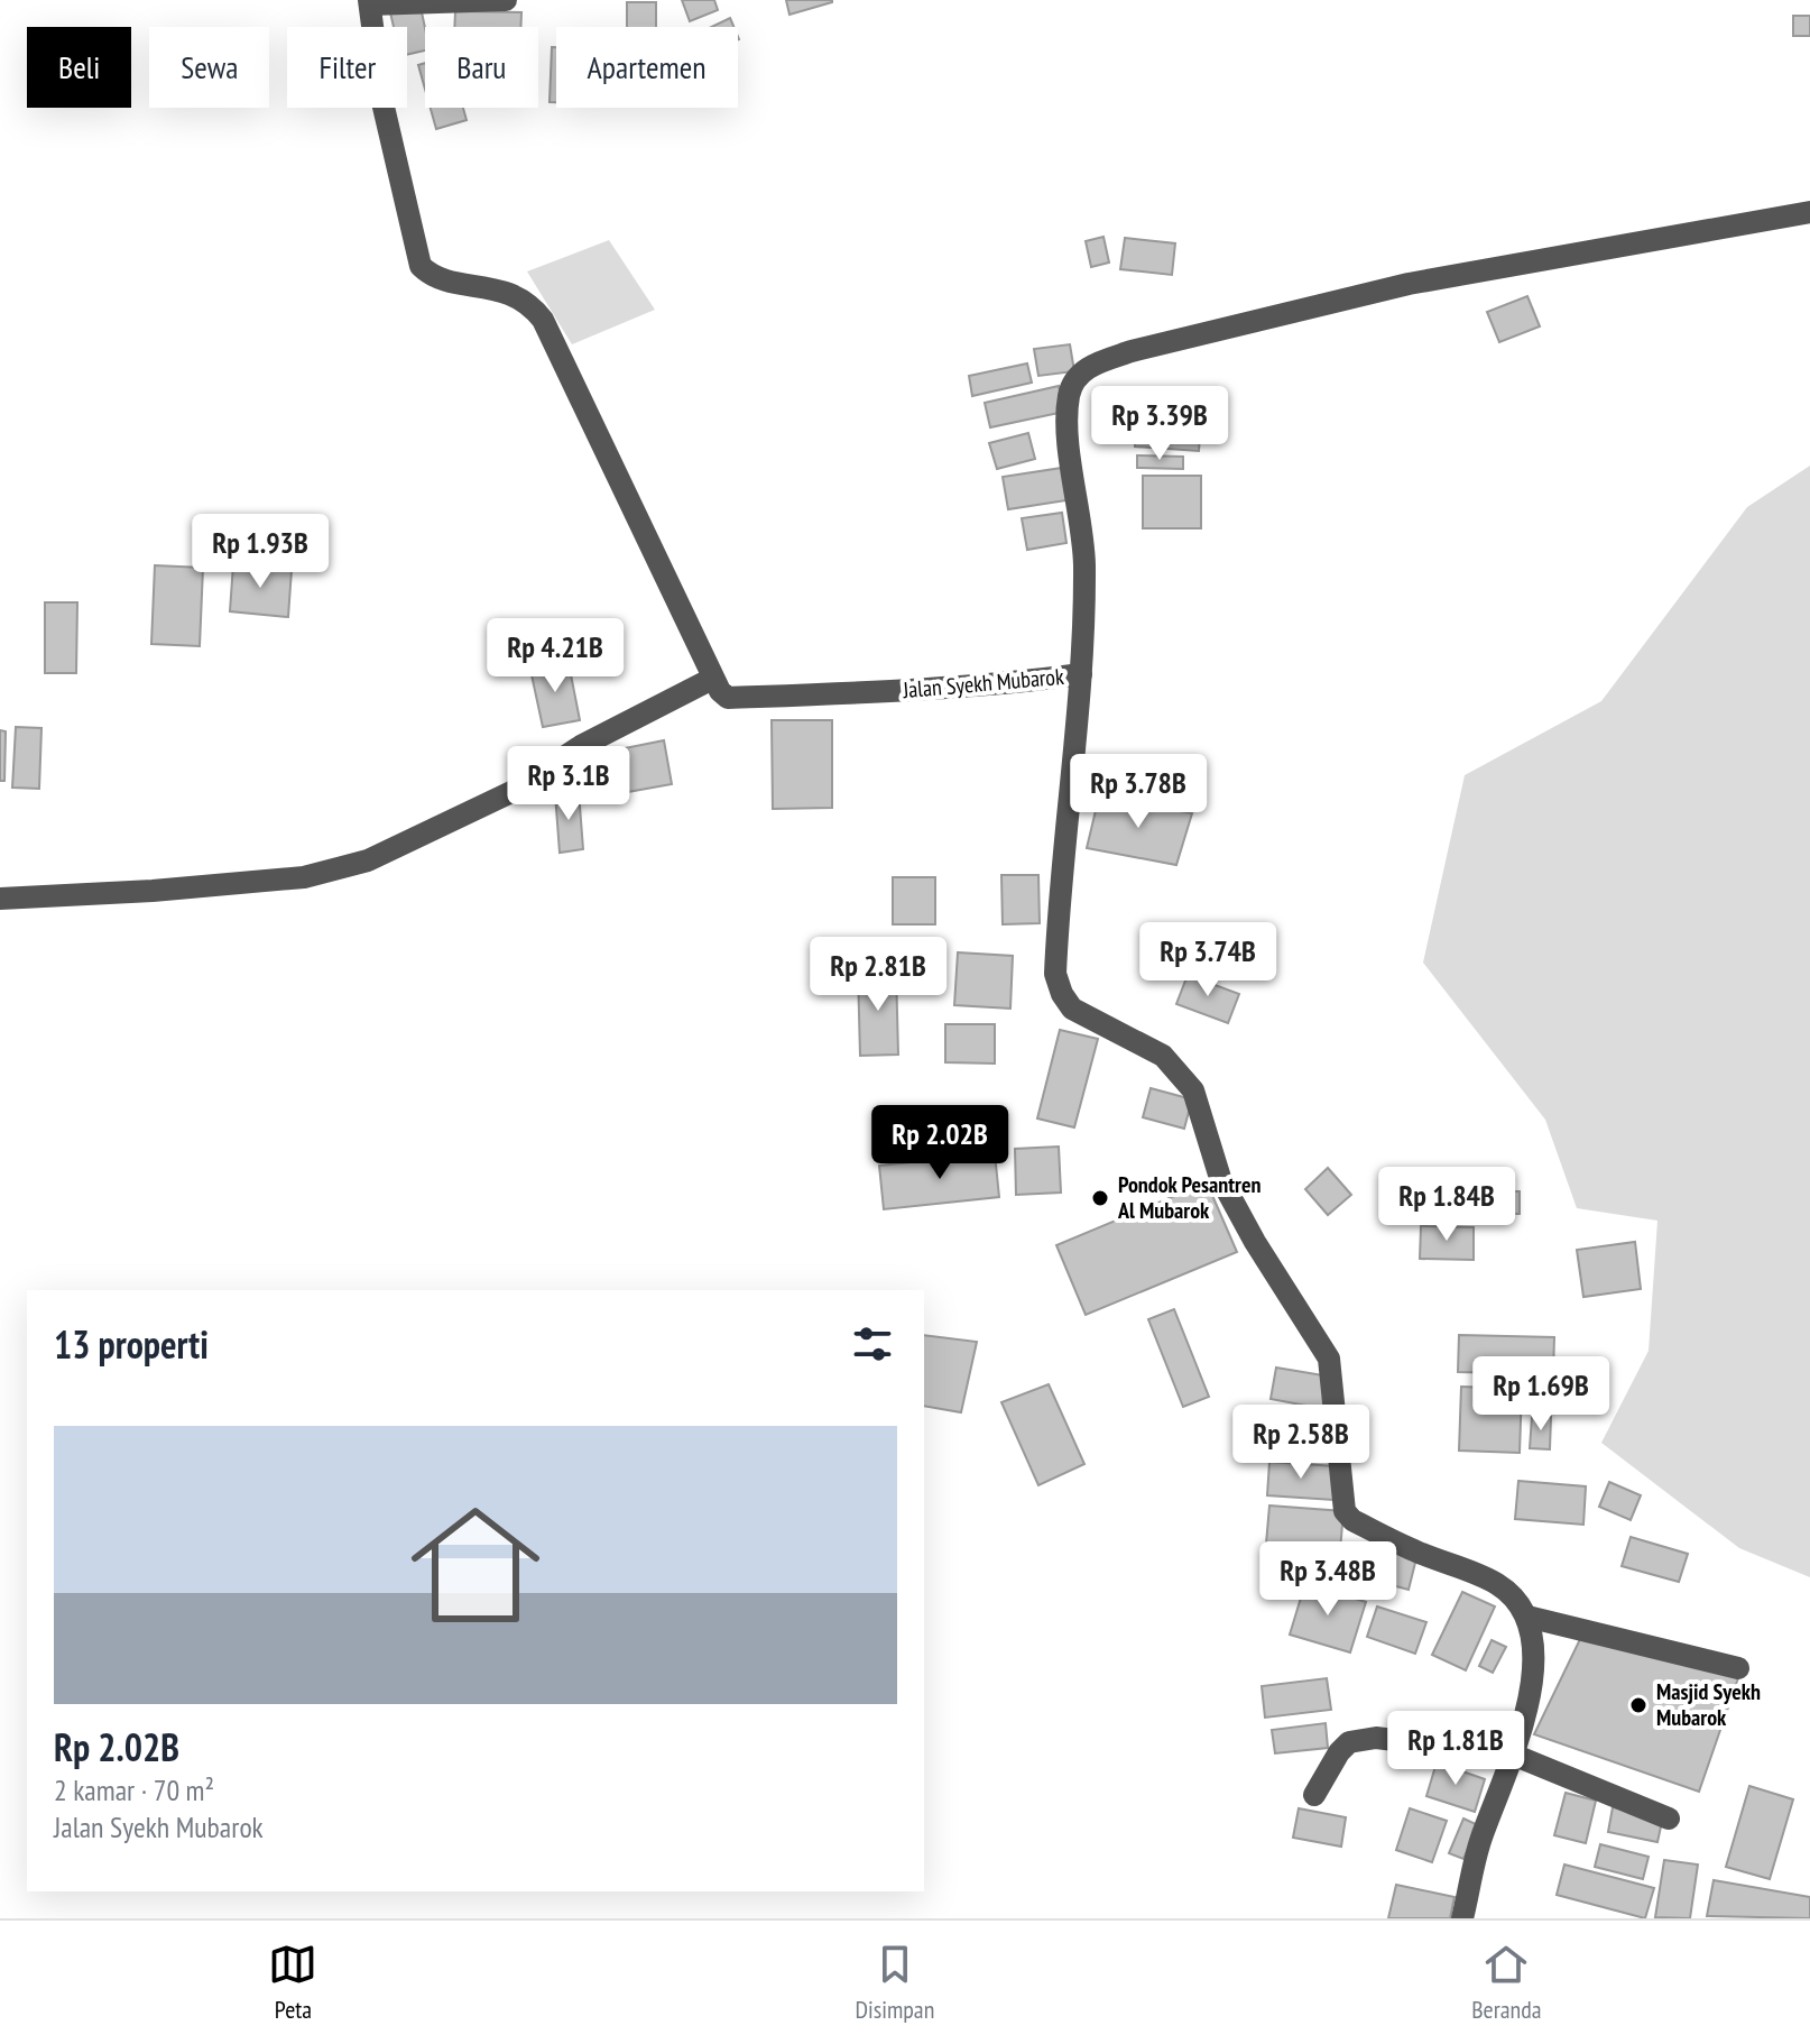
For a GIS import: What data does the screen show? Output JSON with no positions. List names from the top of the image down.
{
  "streets": {
    "street": ["Jalan Syekh Mubarok"]
  },
  "places": ["Pondok Pesantren Al Mubarok", "Masjid Syekh Mubarok"],
  "page": {
    "chip": [
      "Beli",
      "Sewa",
      "Filter",
      "Baru",
      "Apartemen"
    ],
    "price": [
      "Rp 3.39B",
      "Rp 1.93B",
      "Rp 4.21B",
      "Rp 3.1B",
      "Rp 3.78B",
      "Rp 3.74B",
      "Rp 2.81B",
      "Rp 2.02B",
      "Rp 1.84B",
      "Rp 1.69B",
      "Rp 2.58B",
      "Rp 3.48B",
      "Rp 1.81B"
    ],
    "heading": "13 properti",
    "list": [
      {
        "name": "Rp 2.02B",
        "note": "2 kamar · 70 m² · Jalan Syekh Mubarok"
      }
    ],
    "tabs": ["Peta", "Disimpan", "Beranda"]
  }
}
